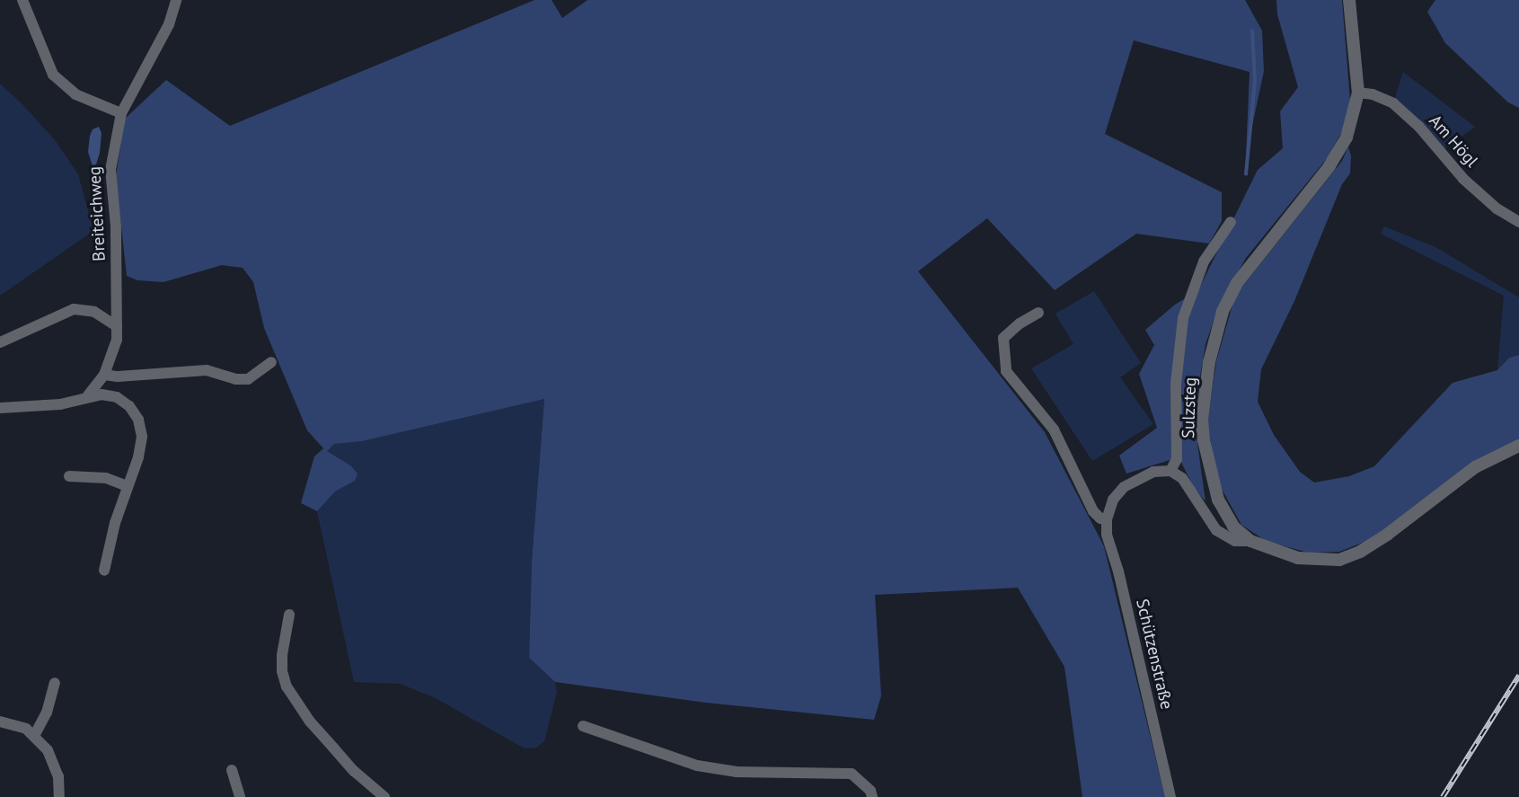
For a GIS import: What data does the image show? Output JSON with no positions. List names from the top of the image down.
{
  "streets": {
    "street": [
      "Am Högl",
      "Breiteichweg",
      "Sulzsteg",
      "Schützenstraße"
    ]
  },
  "crossings": [
    ["Am Högl", "Sulzsteg"]
  ]
}
